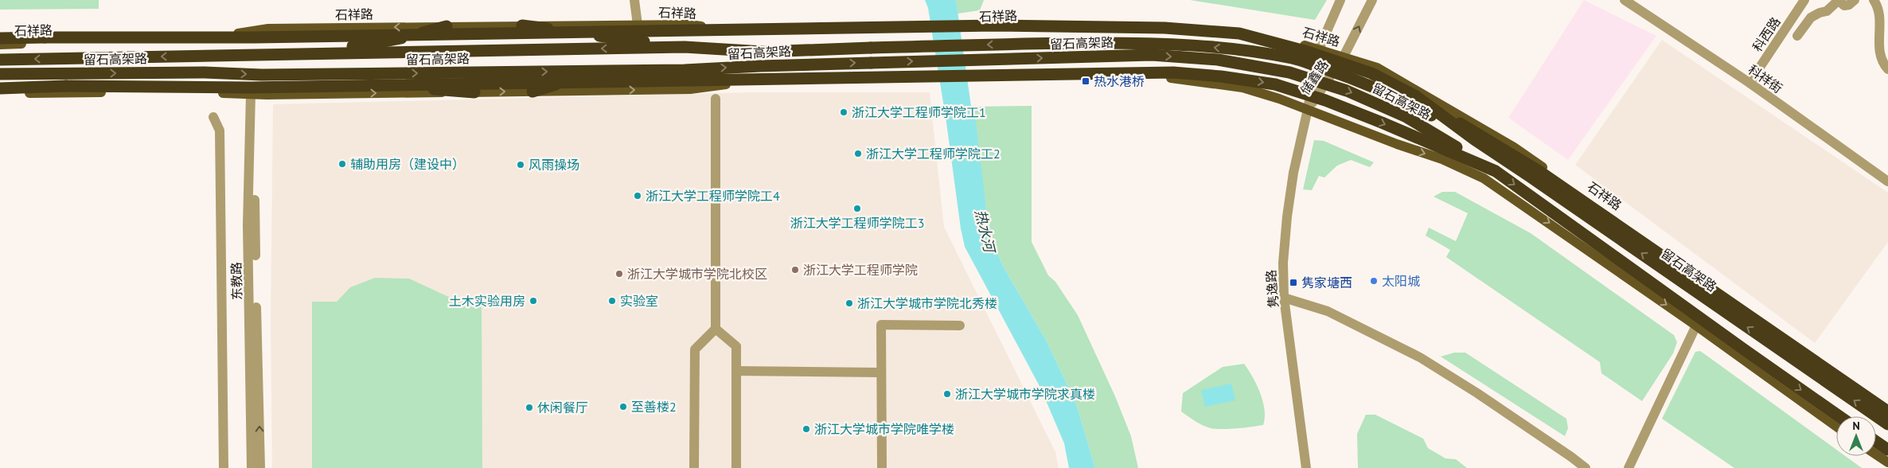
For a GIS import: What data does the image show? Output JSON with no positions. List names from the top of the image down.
{
  "streets": {
    "highway": ["留石高架路"],
    "main road": ["石祥路"],
    "street": [
      "科西路",
      "储鑫路",
      "科祥街",
      "东教路",
      "隽逸路"
    ]
  },
  "crossings": [
    ["石祥路", "储鑫路"],
    ["科西路", "科祥街"],
    ["储鑫路", "隽逸路"]
  ],
  "water": ["热水河"],
  "places": {
    "transit": ["热水港桥", "隽家塘西"],
    "other": [
      "浙江大学工程师学院工1",
      "浙江大学工程师学院工2",
      "辅助用房（建设中）",
      "风雨操场",
      "浙江大学工程师学院工4",
      "浙江大学工程师学院工3",
      "浙江大学工程师学院",
      "浙江大学城市学院北校区",
      "太阳城",
      "土木实验用房",
      "实验室",
      "浙江大学城市学院北秀楼",
      "浙江大学城市学院求真楼",
      "至善楼2",
      "休闲餐厅",
      "浙江大学城市学院唯学楼"
    ]
  },
  "north": "top"
}
